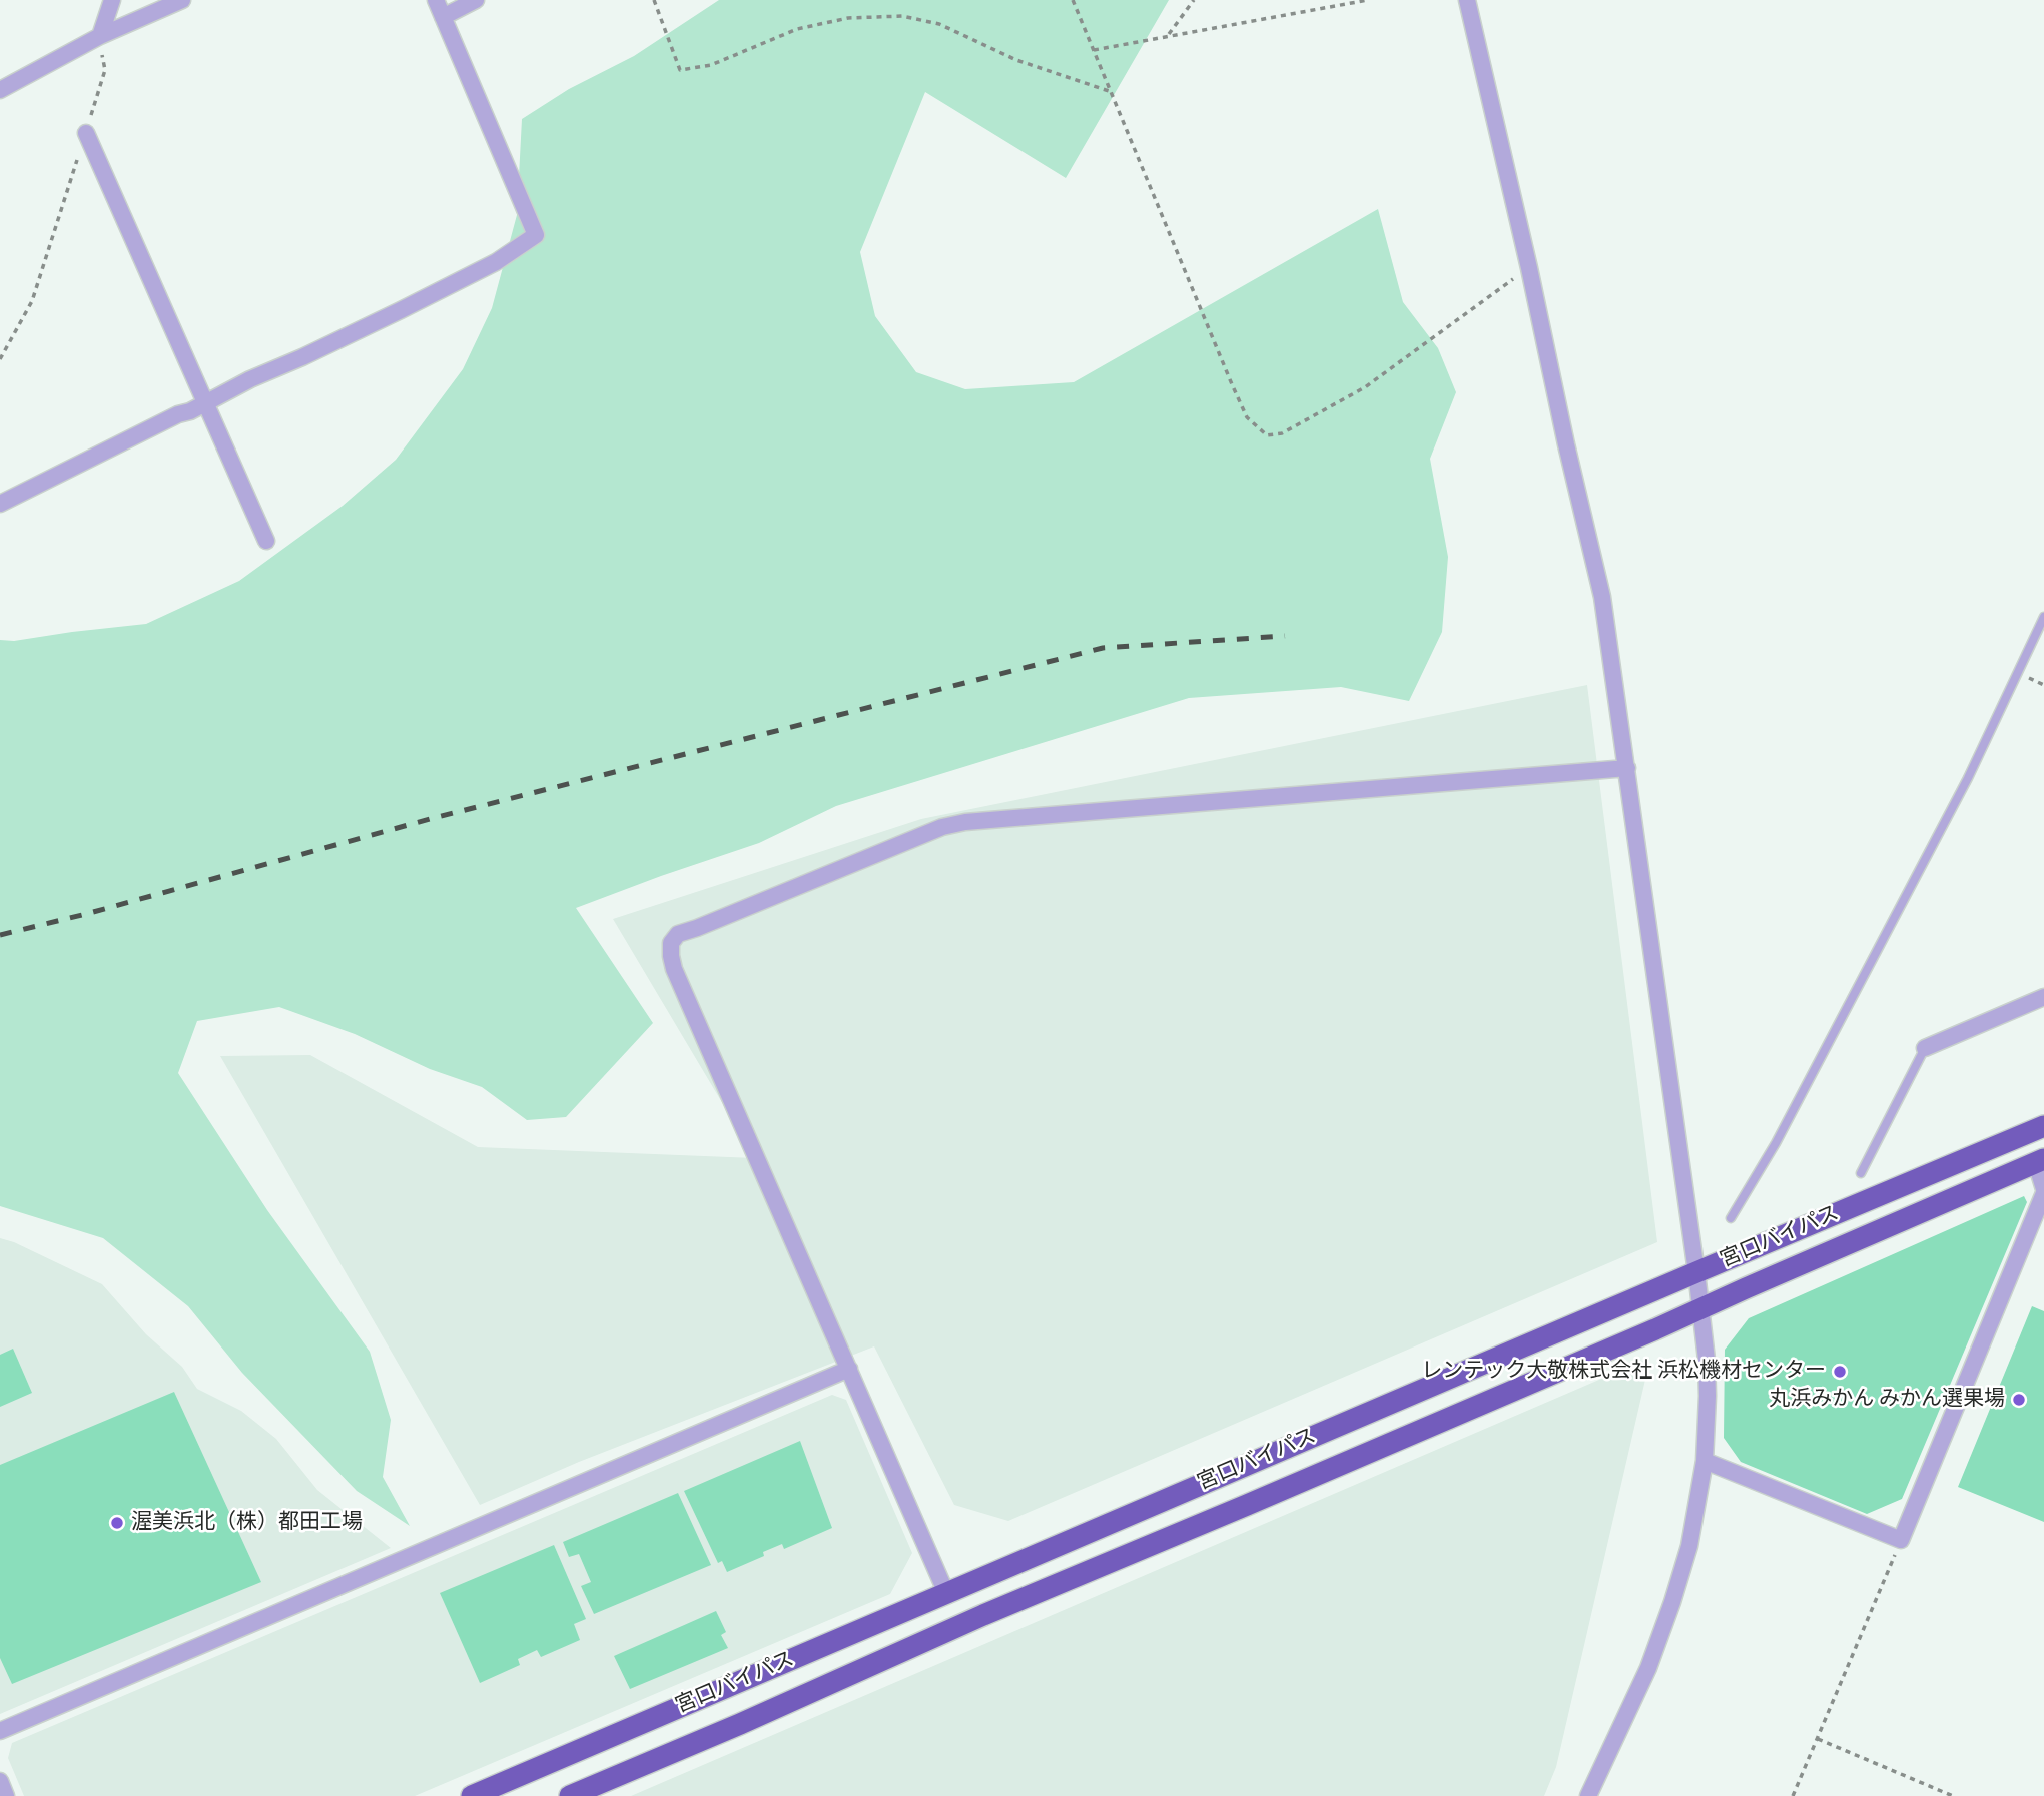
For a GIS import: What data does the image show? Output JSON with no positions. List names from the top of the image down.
{
  "streets": {
    "highway": ["宮口バイパス"]
  },
  "places": ["レンテック大敬株式会社 浜松機材センター", "丸浜みかん みかん選果場", "渥美浜北（株）都田工場"]
}
